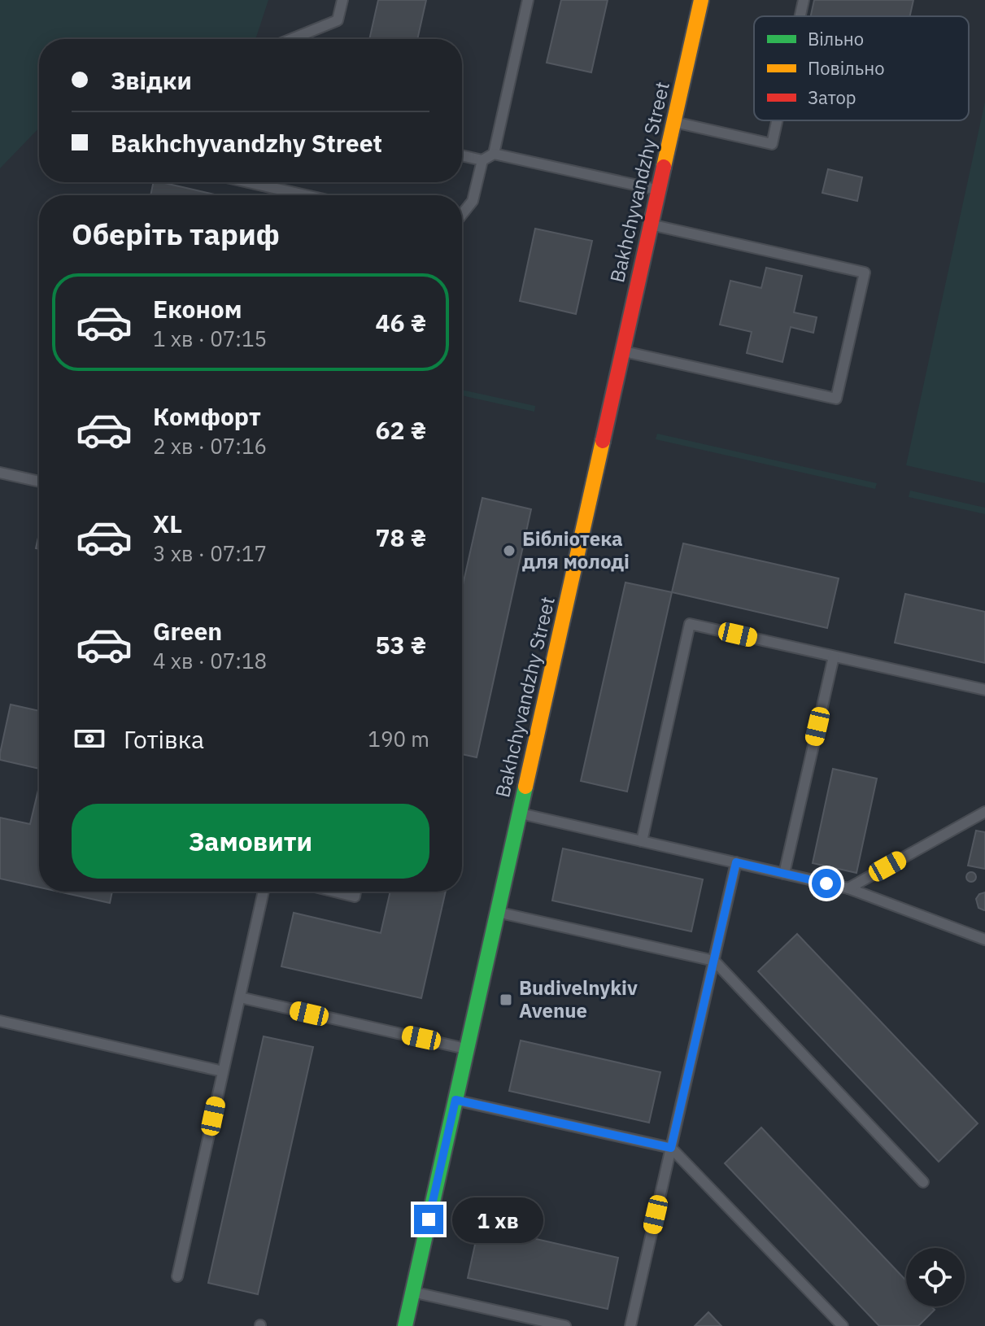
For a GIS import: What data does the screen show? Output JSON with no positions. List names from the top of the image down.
{
  "streets": {
    "street": ["Bakhchyvandzhy Street"]
  },
  "places": {
    "other": ["Бібліотека для молоді"],
    "transit": ["Budivelnykiv Avenue"]
  },
  "legend": ["Вільно", "Повільно", "Затор"],
  "page": {
    "banner": ["Звідки", "Bakhchyvandzhy Street"],
    "heading": "Оберіть тариф",
    "list": [
      {
        "name": "Економ",
        "note": "1 хв · 07:15",
        "value": "46 ₴"
      },
      {
        "name": "Комфорт",
        "note": "2 хв · 07:16",
        "value": "62 ₴"
      },
      {
        "name": "XL",
        "note": "3 хв · 07:17",
        "value": "78 ₴"
      },
      {
        "name": "Green",
        "note": "4 хв · 07:18",
        "value": "53 ₴"
      }
    ],
    "pay": ["Готівка", "190 m"],
    "buttons": "Замовити",
    "bubble": "1 хв"
  }
}
